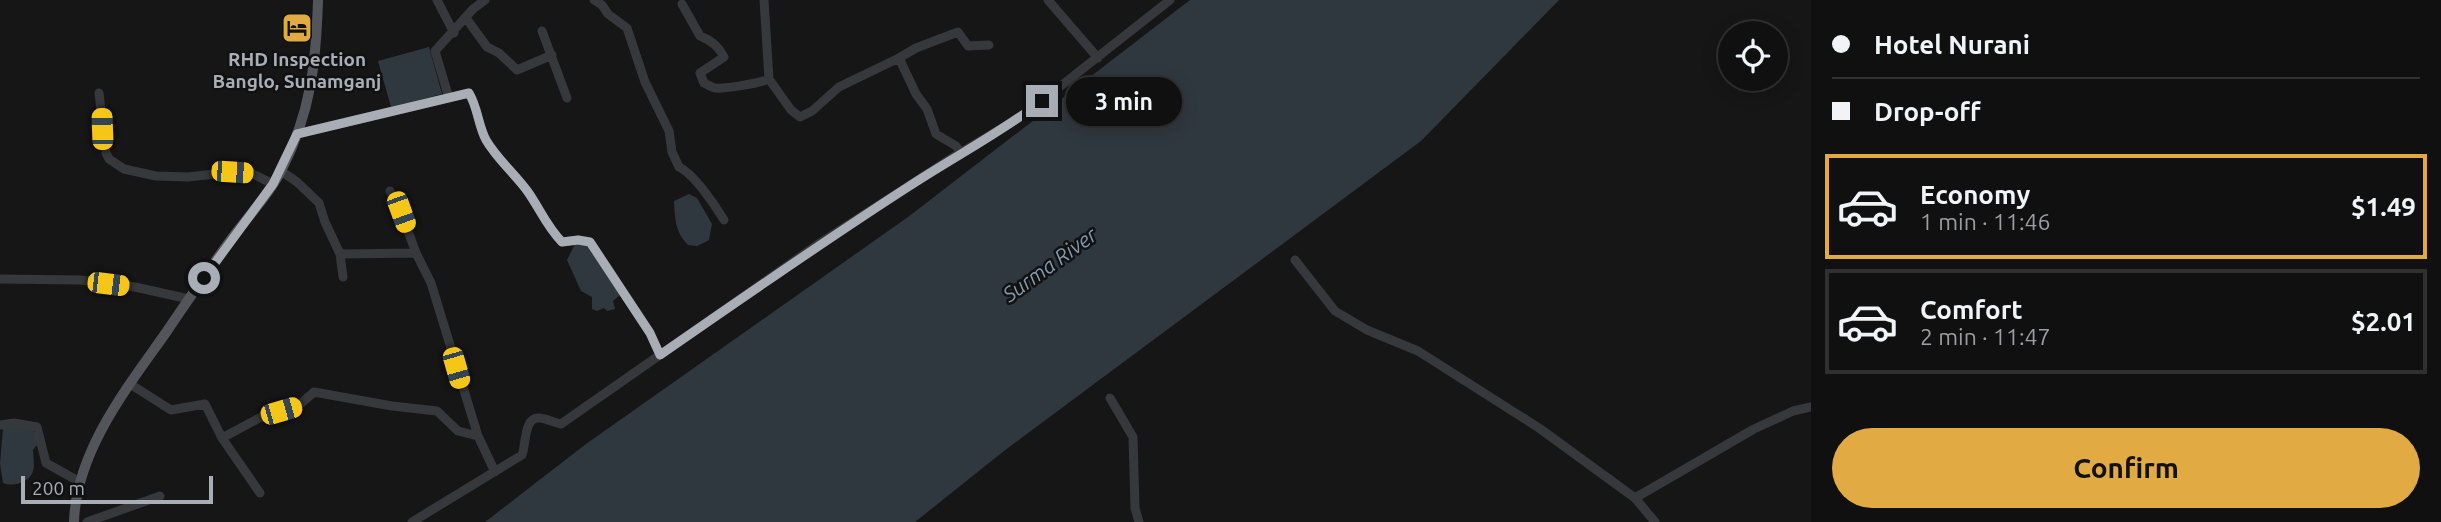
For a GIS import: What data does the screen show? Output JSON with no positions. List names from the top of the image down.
{
  "water": ["Surma River"],
  "places": {
    "hotel": ["RHD Inspection Banglo, Sunamganj"]
  },
  "scale_bar": "200 m",
  "page": {
    "banner": ["Hotel Nurani", "Drop-off"],
    "bubble": "3 min",
    "list": [
      {
        "name": "Economy",
        "note": "1 min · 11:46",
        "value": "$1.49"
      },
      {
        "name": "Comfort",
        "note": "2 min · 11:47",
        "value": "$2.01"
      }
    ],
    "buttons": "Confirm",
    "scale": "200 m"
  }
}
